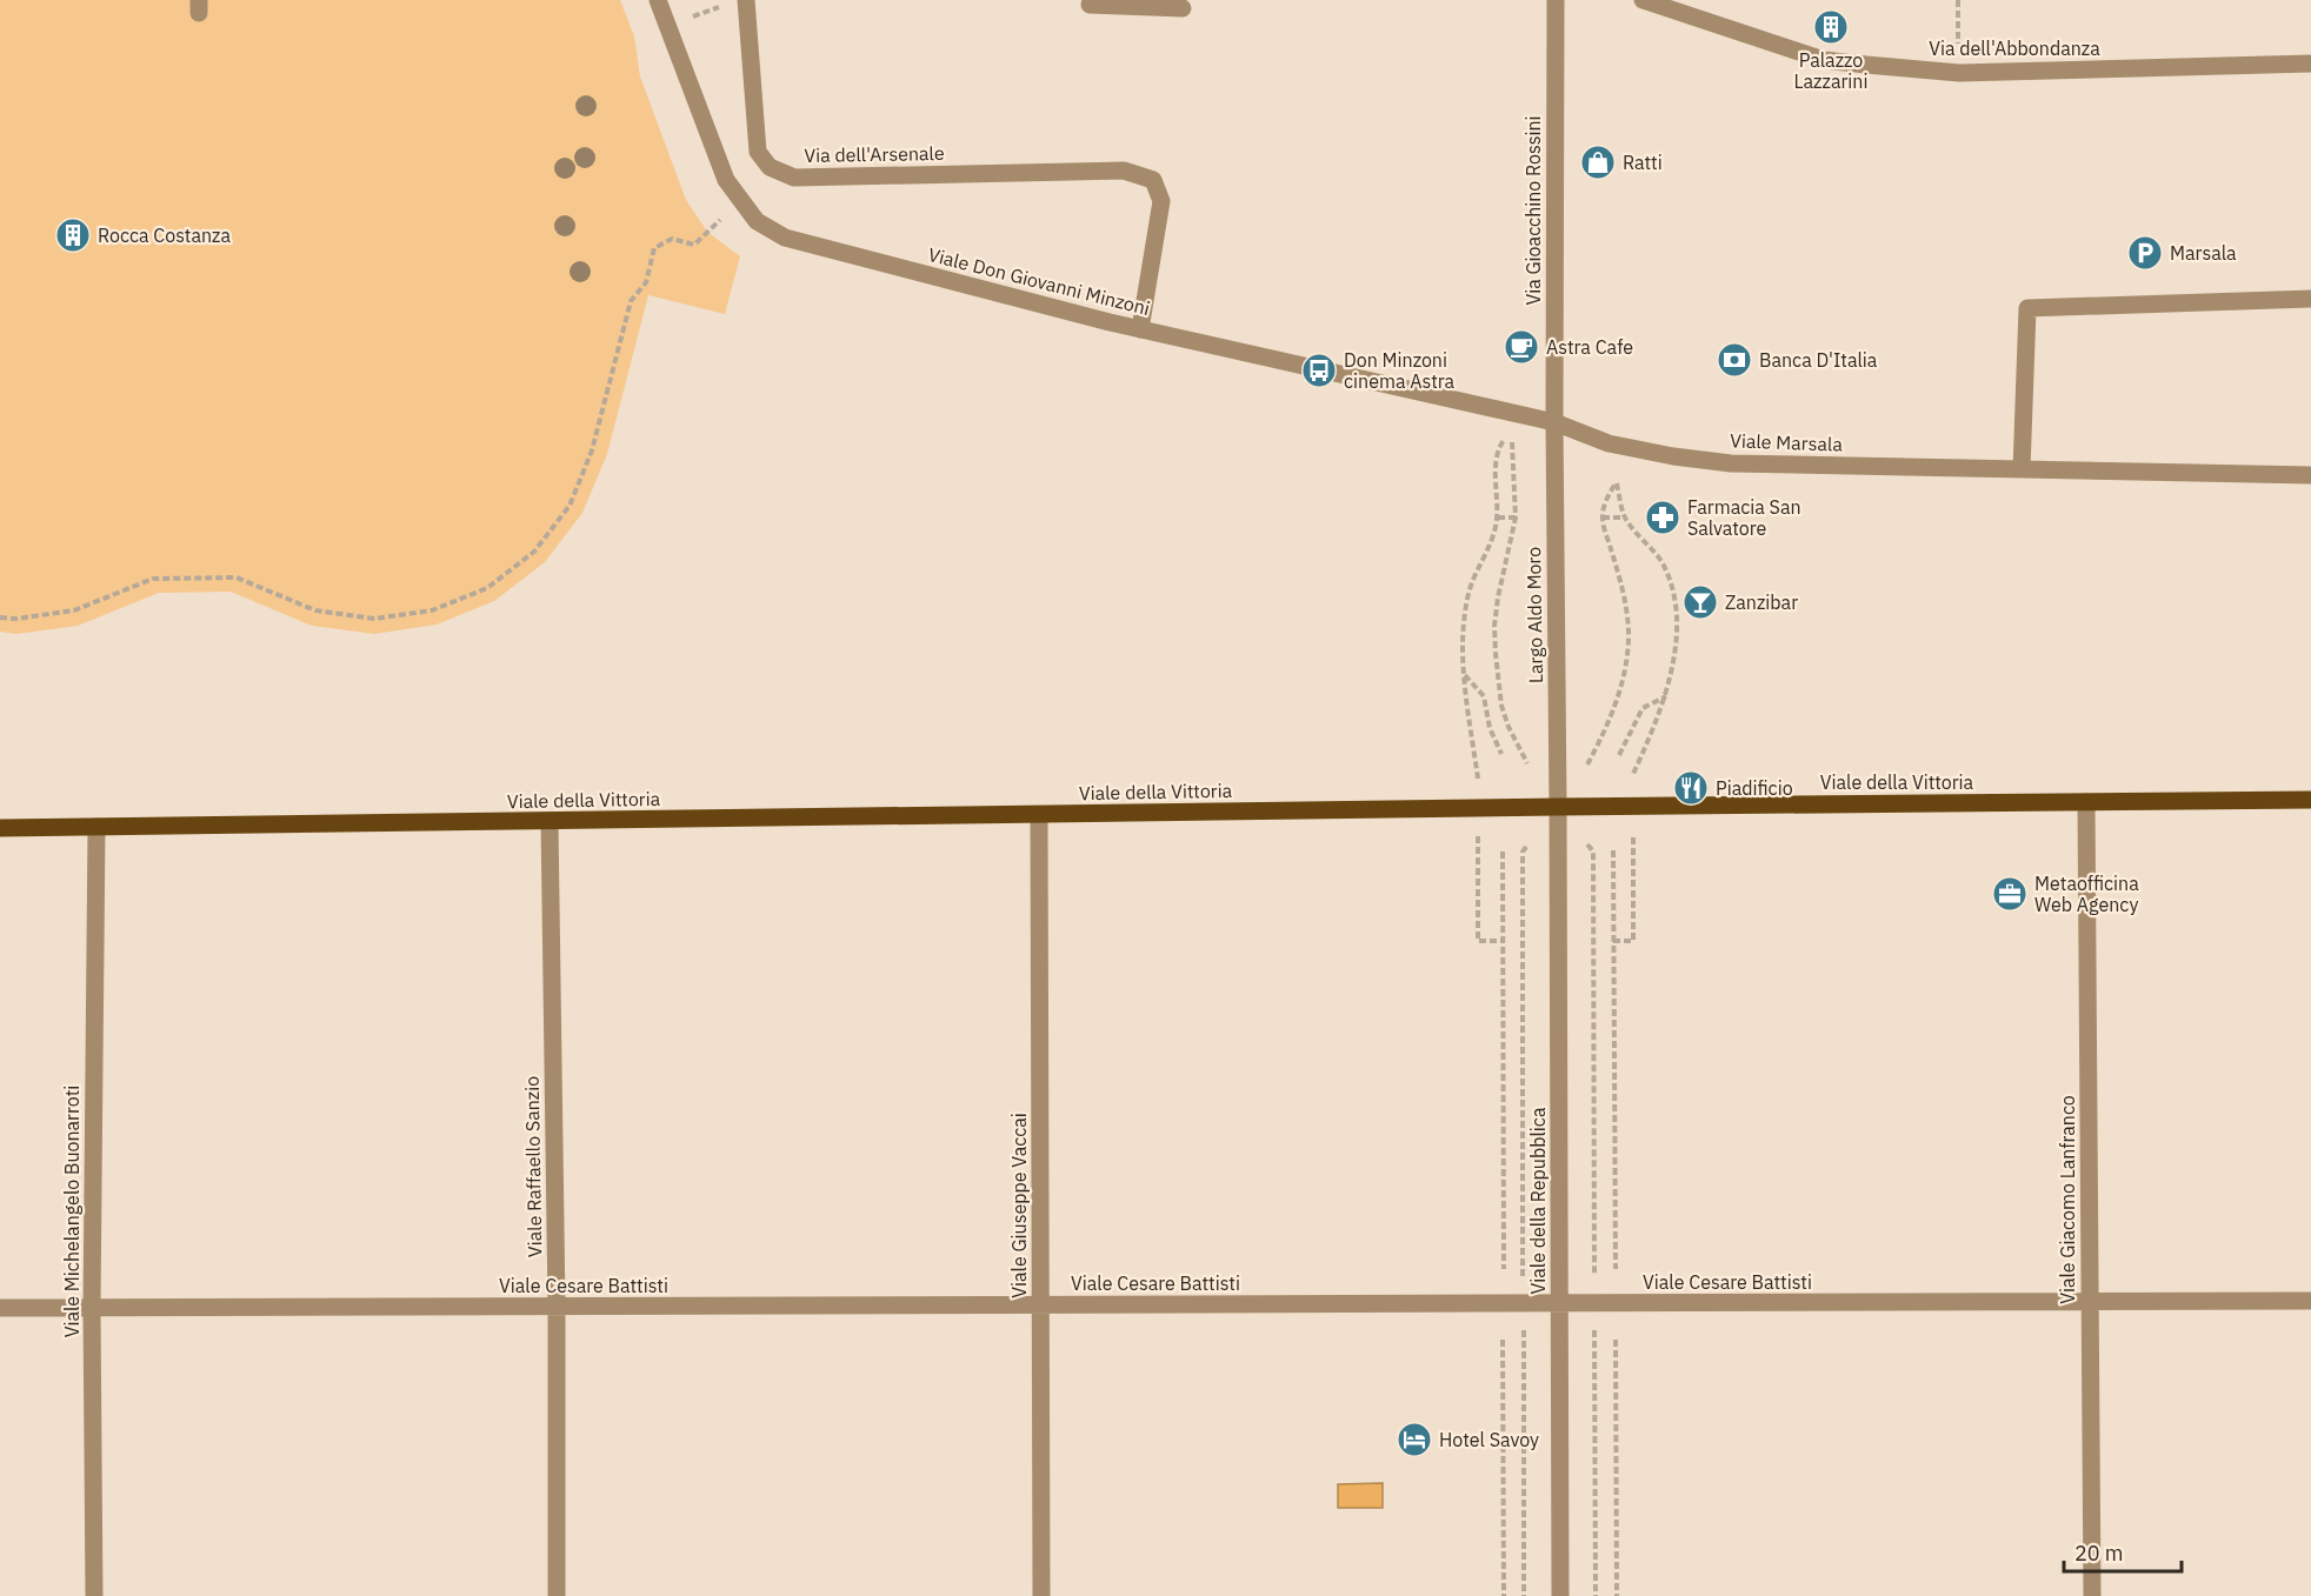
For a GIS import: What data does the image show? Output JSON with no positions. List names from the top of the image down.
{
  "streets": {
    "main road": ["Viale della Vittoria"],
    "street": [
      "Via dell'Abbondanza",
      "Via dell'Arsenale",
      "Via Gioacchino Rossini",
      "Viale Don Giovanni Minzoni",
      "Viale Marsala",
      "Largo Aldo Moro",
      "Viale Raffaello Sanzio",
      "Viale Giacomo Lanfranco",
      "Viale della Repubblica",
      "Viale Giuseppe Vaccai",
      "Viale Michelangelo Buonarroti",
      "Viale Cesare Battisti"
    ]
  },
  "crossings": [
    ["Via dell'Arsenale", "Viale Don Giovanni Minzoni"],
    ["Via Gioacchino Rossini", "Viale Don Giovanni Minzoni"],
    ["Via Gioacchino Rossini", "Viale Marsala"],
    ["Via Gioacchino Rossini", "Largo Aldo Moro"],
    ["Viale Don Giovanni Minzoni", "Viale Marsala"],
    ["Viale Don Giovanni Minzoni", "Largo Aldo Moro"],
    ["Viale Marsala", "Largo Aldo Moro"],
    ["Largo Aldo Moro", "Viale della Vittoria"],
    ["Largo Aldo Moro", "Viale della Repubblica"],
    ["Viale della Vittoria", "Viale Raffaello Sanzio"],
    ["Viale della Vittoria", "Viale Giacomo Lanfranco"],
    ["Viale della Vittoria", "Viale della Repubblica"],
    ["Viale della Vittoria", "Viale Giuseppe Vaccai"],
    ["Viale della Vittoria", "Viale Michelangelo Buonarroti"],
    ["Viale Raffaello Sanzio", "Viale Cesare Battisti"],
    ["Viale Giacomo Lanfranco", "Viale Cesare Battisti"],
    ["Viale della Repubblica", "Viale Cesare Battisti"],
    ["Viale Giuseppe Vaccai", "Viale Cesare Battisti"],
    ["Viale Michelangelo Buonarroti", "Viale Cesare Battisti"]
  ],
  "places": {
    "building": ["Palazzo Lazzarini", "Rocca Costanza"],
    "shop": ["Ratti"],
    "parking": ["Marsala"],
    "cafe": ["Astra Cafe"],
    "bank": ["Banca D'Italia"],
    "bus stop": ["Don Minzoni cinema Astra"],
    "pharmacy": ["Farmacia San Salvatore"],
    "bar": ["Zanzibar"],
    "restaurant": ["Piadificio"],
    "office": ["Metaofficina Web Agency"],
    "hotel": ["Hotel Savoy"]
  },
  "scale_bar": "20 m"
}
